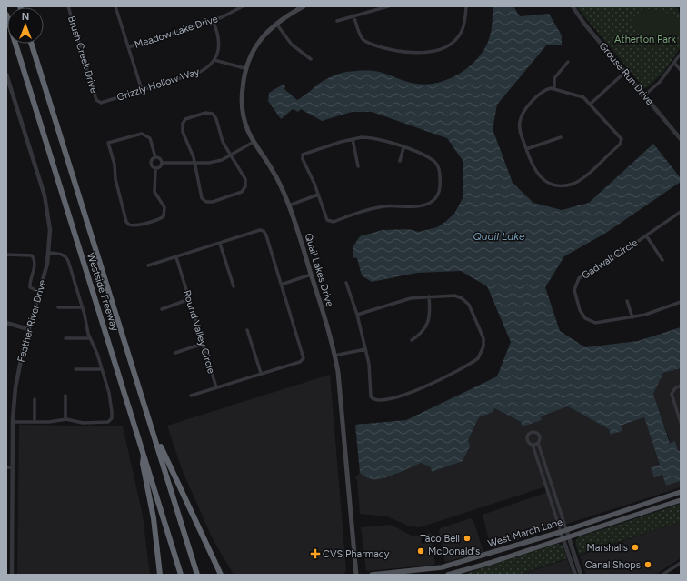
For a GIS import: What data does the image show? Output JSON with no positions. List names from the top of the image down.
{
  "streets": {
    "highway": ["Westside Freeway"],
    "main road": ["Quail Lakes Drive", "West March Lane"],
    "street": [
      "Meadow Lake Drive",
      "Brush Creek Drive",
      "Grouse Run Drive",
      "Grizzly Hollow Way",
      "Gadwall Circle",
      "Feather River Drive",
      "Round Valley Circle"
    ]
  },
  "crossings": [
    ["Brush Creek Drive", "Grizzly Hollow Way"]
  ],
  "water": ["Quail Lake"],
  "parks": ["Atherton Park"],
  "places": {
    "other": [
      "Taco Bell",
      "Marshalls",
      "McDonald's",
      "Canal Shops"
    ],
    "health": ["CVS Pharmacy"]
  },
  "north": "top"
}
